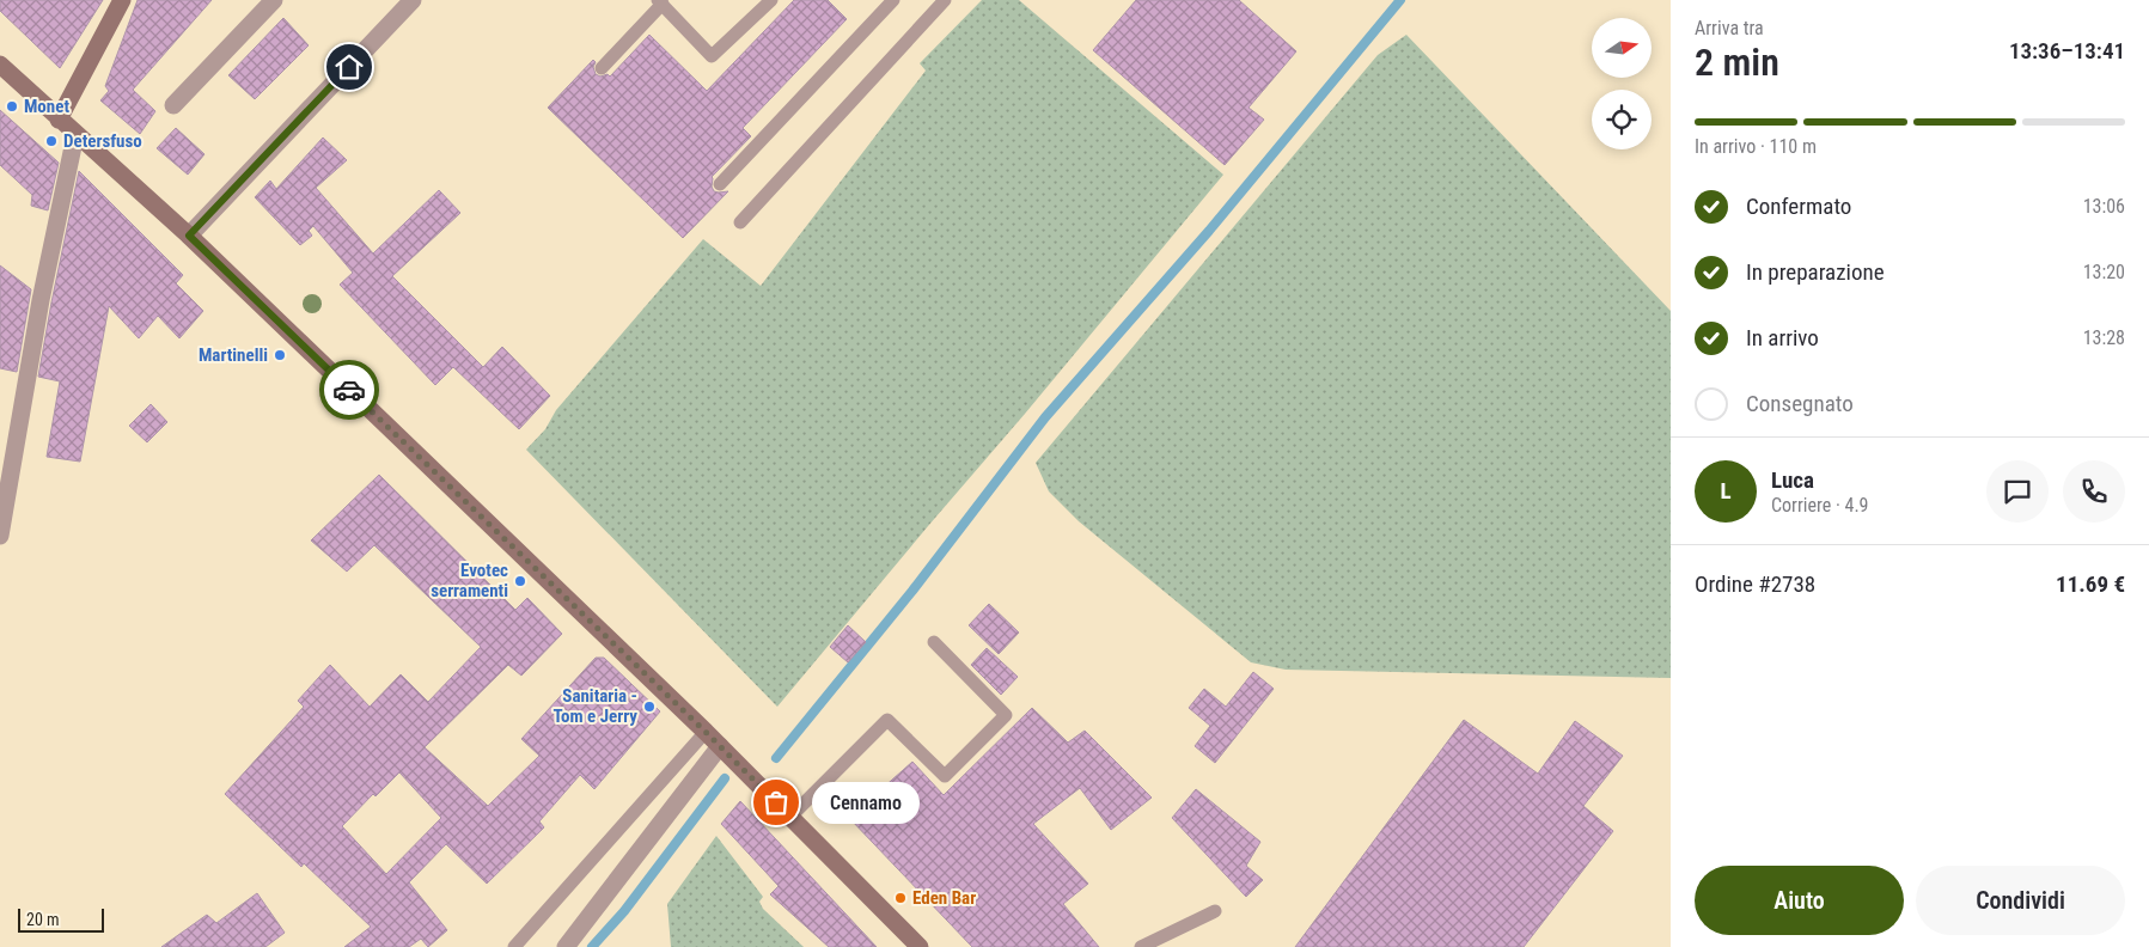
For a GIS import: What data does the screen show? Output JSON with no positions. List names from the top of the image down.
{
  "places": [
    "Monet",
    "Detersfuso",
    "Martinelli",
    "Evotec serramenti",
    "Sanitaria - Tom e Jerry",
    "Cennamo",
    "Eden Bar"
  ],
  "scale_bar": "20 m",
  "north": "right",
  "page": {
    "heading": ["2 min", "Arriva tra", "13:36–13:41"],
    "panel": [
      "Luca",
      "Corriere · 4.9",
      "Ordine #2738",
      "11.69 €"
    ],
    "bar": "In arrivo · 110 m",
    "list": [
      ["Confermato", "13:06"],
      ["In preparazione", "13:20"],
      ["In arrivo", "13:28"],
      "Consegnato"
    ],
    "round": "L",
    "bubble": "Cennamo",
    "buttons": ["Aiuto", "Condividi"],
    "scale": "20 m"
  }
}
